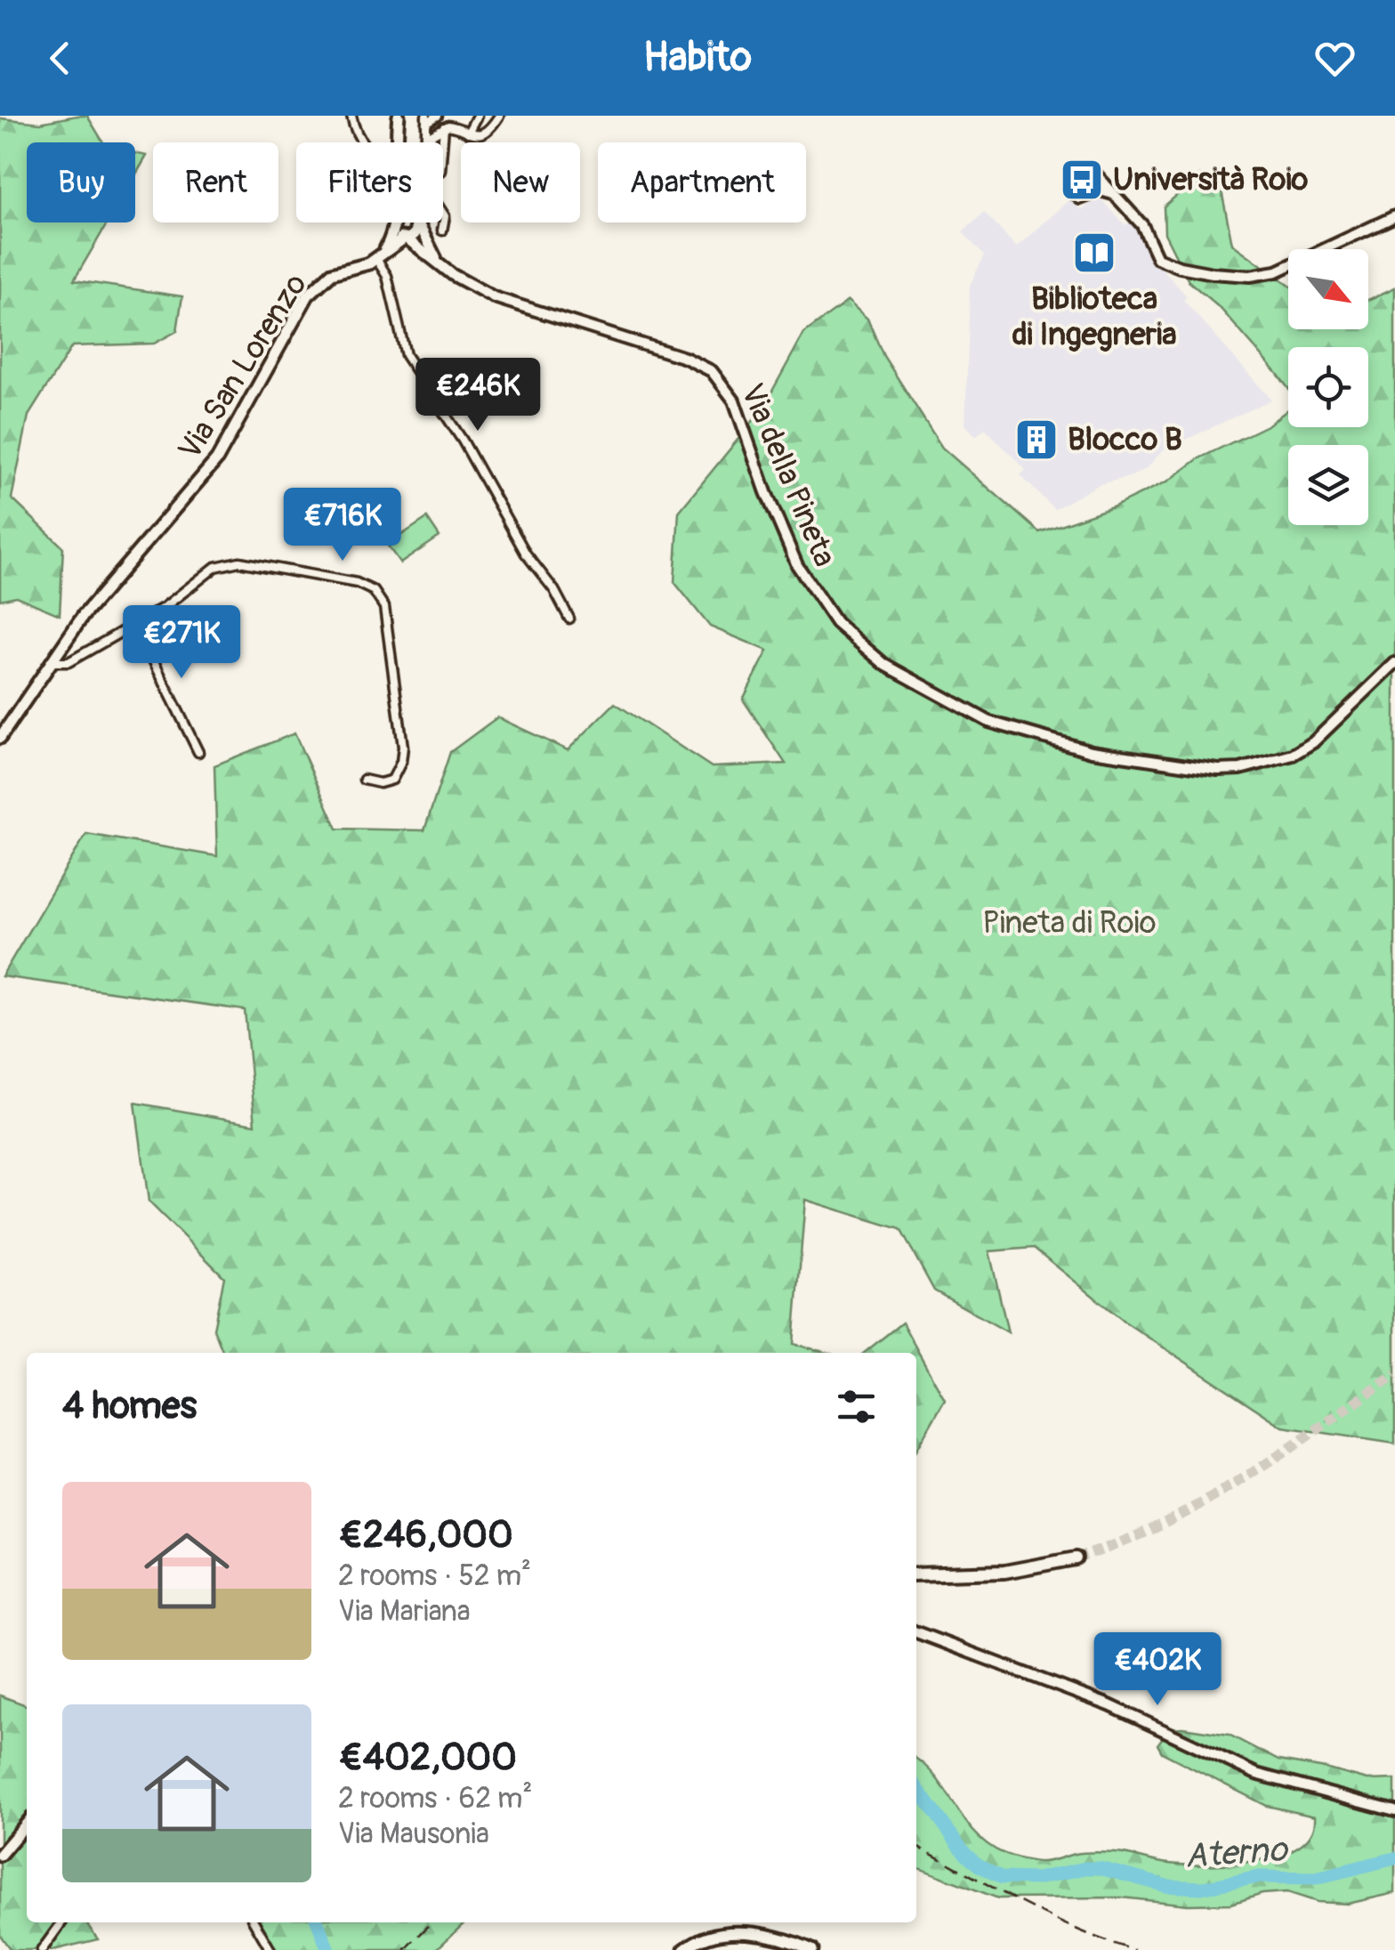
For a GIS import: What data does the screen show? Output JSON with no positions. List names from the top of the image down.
{
  "streets": {
    "main road": ["Via San Lorenzo", "Via della Pineta"]
  },
  "crossings": [
    ["Via San Lorenzo", "Via della Pineta"]
  ],
  "water": ["Aterno"],
  "parks": ["Pineta di Roio"],
  "places": {
    "bus stop": ["Università Roio"],
    "library": ["Biblioteca di Ingegneria"],
    "building": ["Blocco B"]
  },
  "north": "bottom right",
  "page": {
    "header": "Habito",
    "chip": [
      "Buy",
      "Rent",
      "Filters",
      "New",
      "Apartment"
    ],
    "price": [
      "€246K",
      "€716K",
      "€271K",
      "€402K"
    ],
    "heading": "4 homes",
    "list": [
      {
        "name": "€246,000",
        "note": "2 rooms · 52 m² · Via Mariana"
      },
      {
        "name": "€402,000",
        "note": "2 rooms · 62 m² · Via Mausonia"
      }
    ]
  }
}
